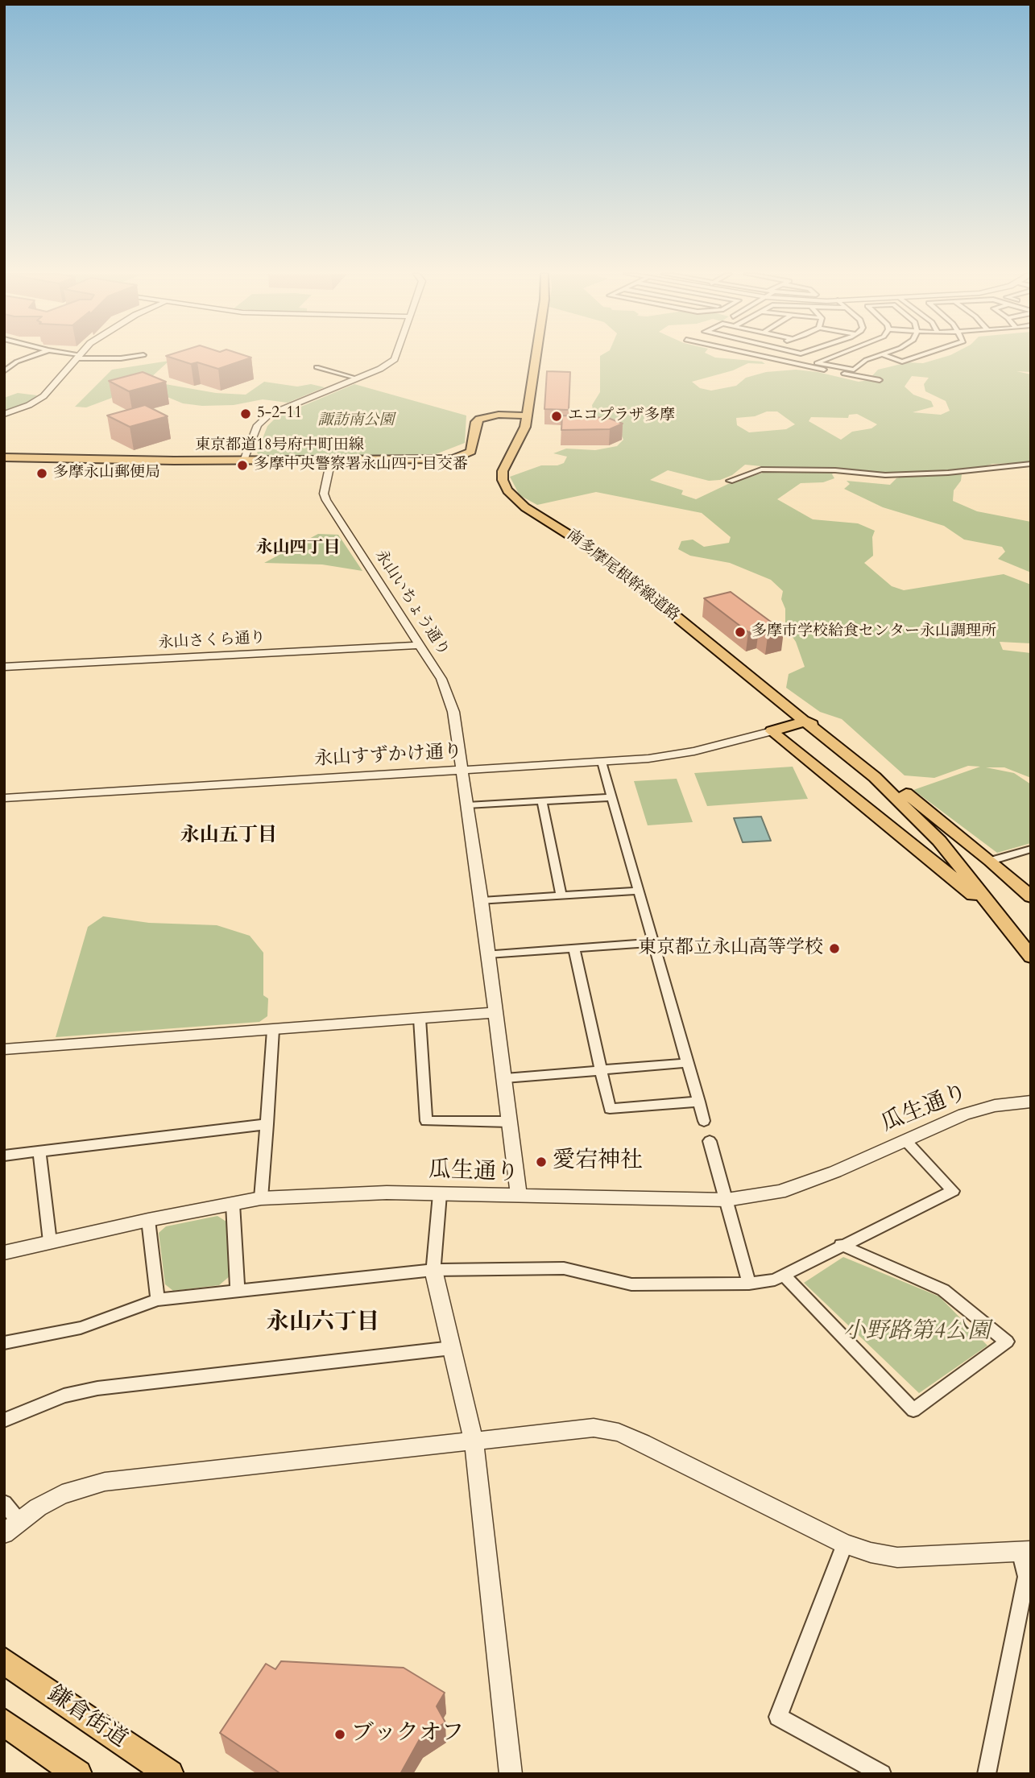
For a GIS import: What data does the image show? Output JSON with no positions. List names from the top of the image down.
{
  "streets": {
    "main road": ["東京都道18号府中町田線", "南多摩尾根幹線道路", "鎌倉街道"],
    "street": [
      "永山いちょう通り",
      "永山さくら通り",
      "永山すずかけ通り",
      "瓜生通り"
    ]
  },
  "crossings": [
    ["東京都道18号府中町田線", "南多摩尾根幹線道路"],
    ["東京都道18号府中町田線", "永山いちょう通り"],
    ["永山いちょう通り", "永山さくら通り"],
    ["永山いちょう通り", "永山すずかけ通り"],
    ["永山いちょう通り", "瓜生通り"]
  ],
  "districts": ["永山四丁目", "永山五丁目", "永山六丁目"],
  "parks": ["諏訪南公園", "小野路第4公園"],
  "places": [
    "5-2-11",
    "エコプラザ多摩",
    "多摩中央警察署永山四丁目交番",
    "多摩永山郵便局",
    "多摩市学校給食センター永山調理所",
    "東京都立永山高等学校",
    "愛宕神社",
    "ブックオフ"
  ]
}
